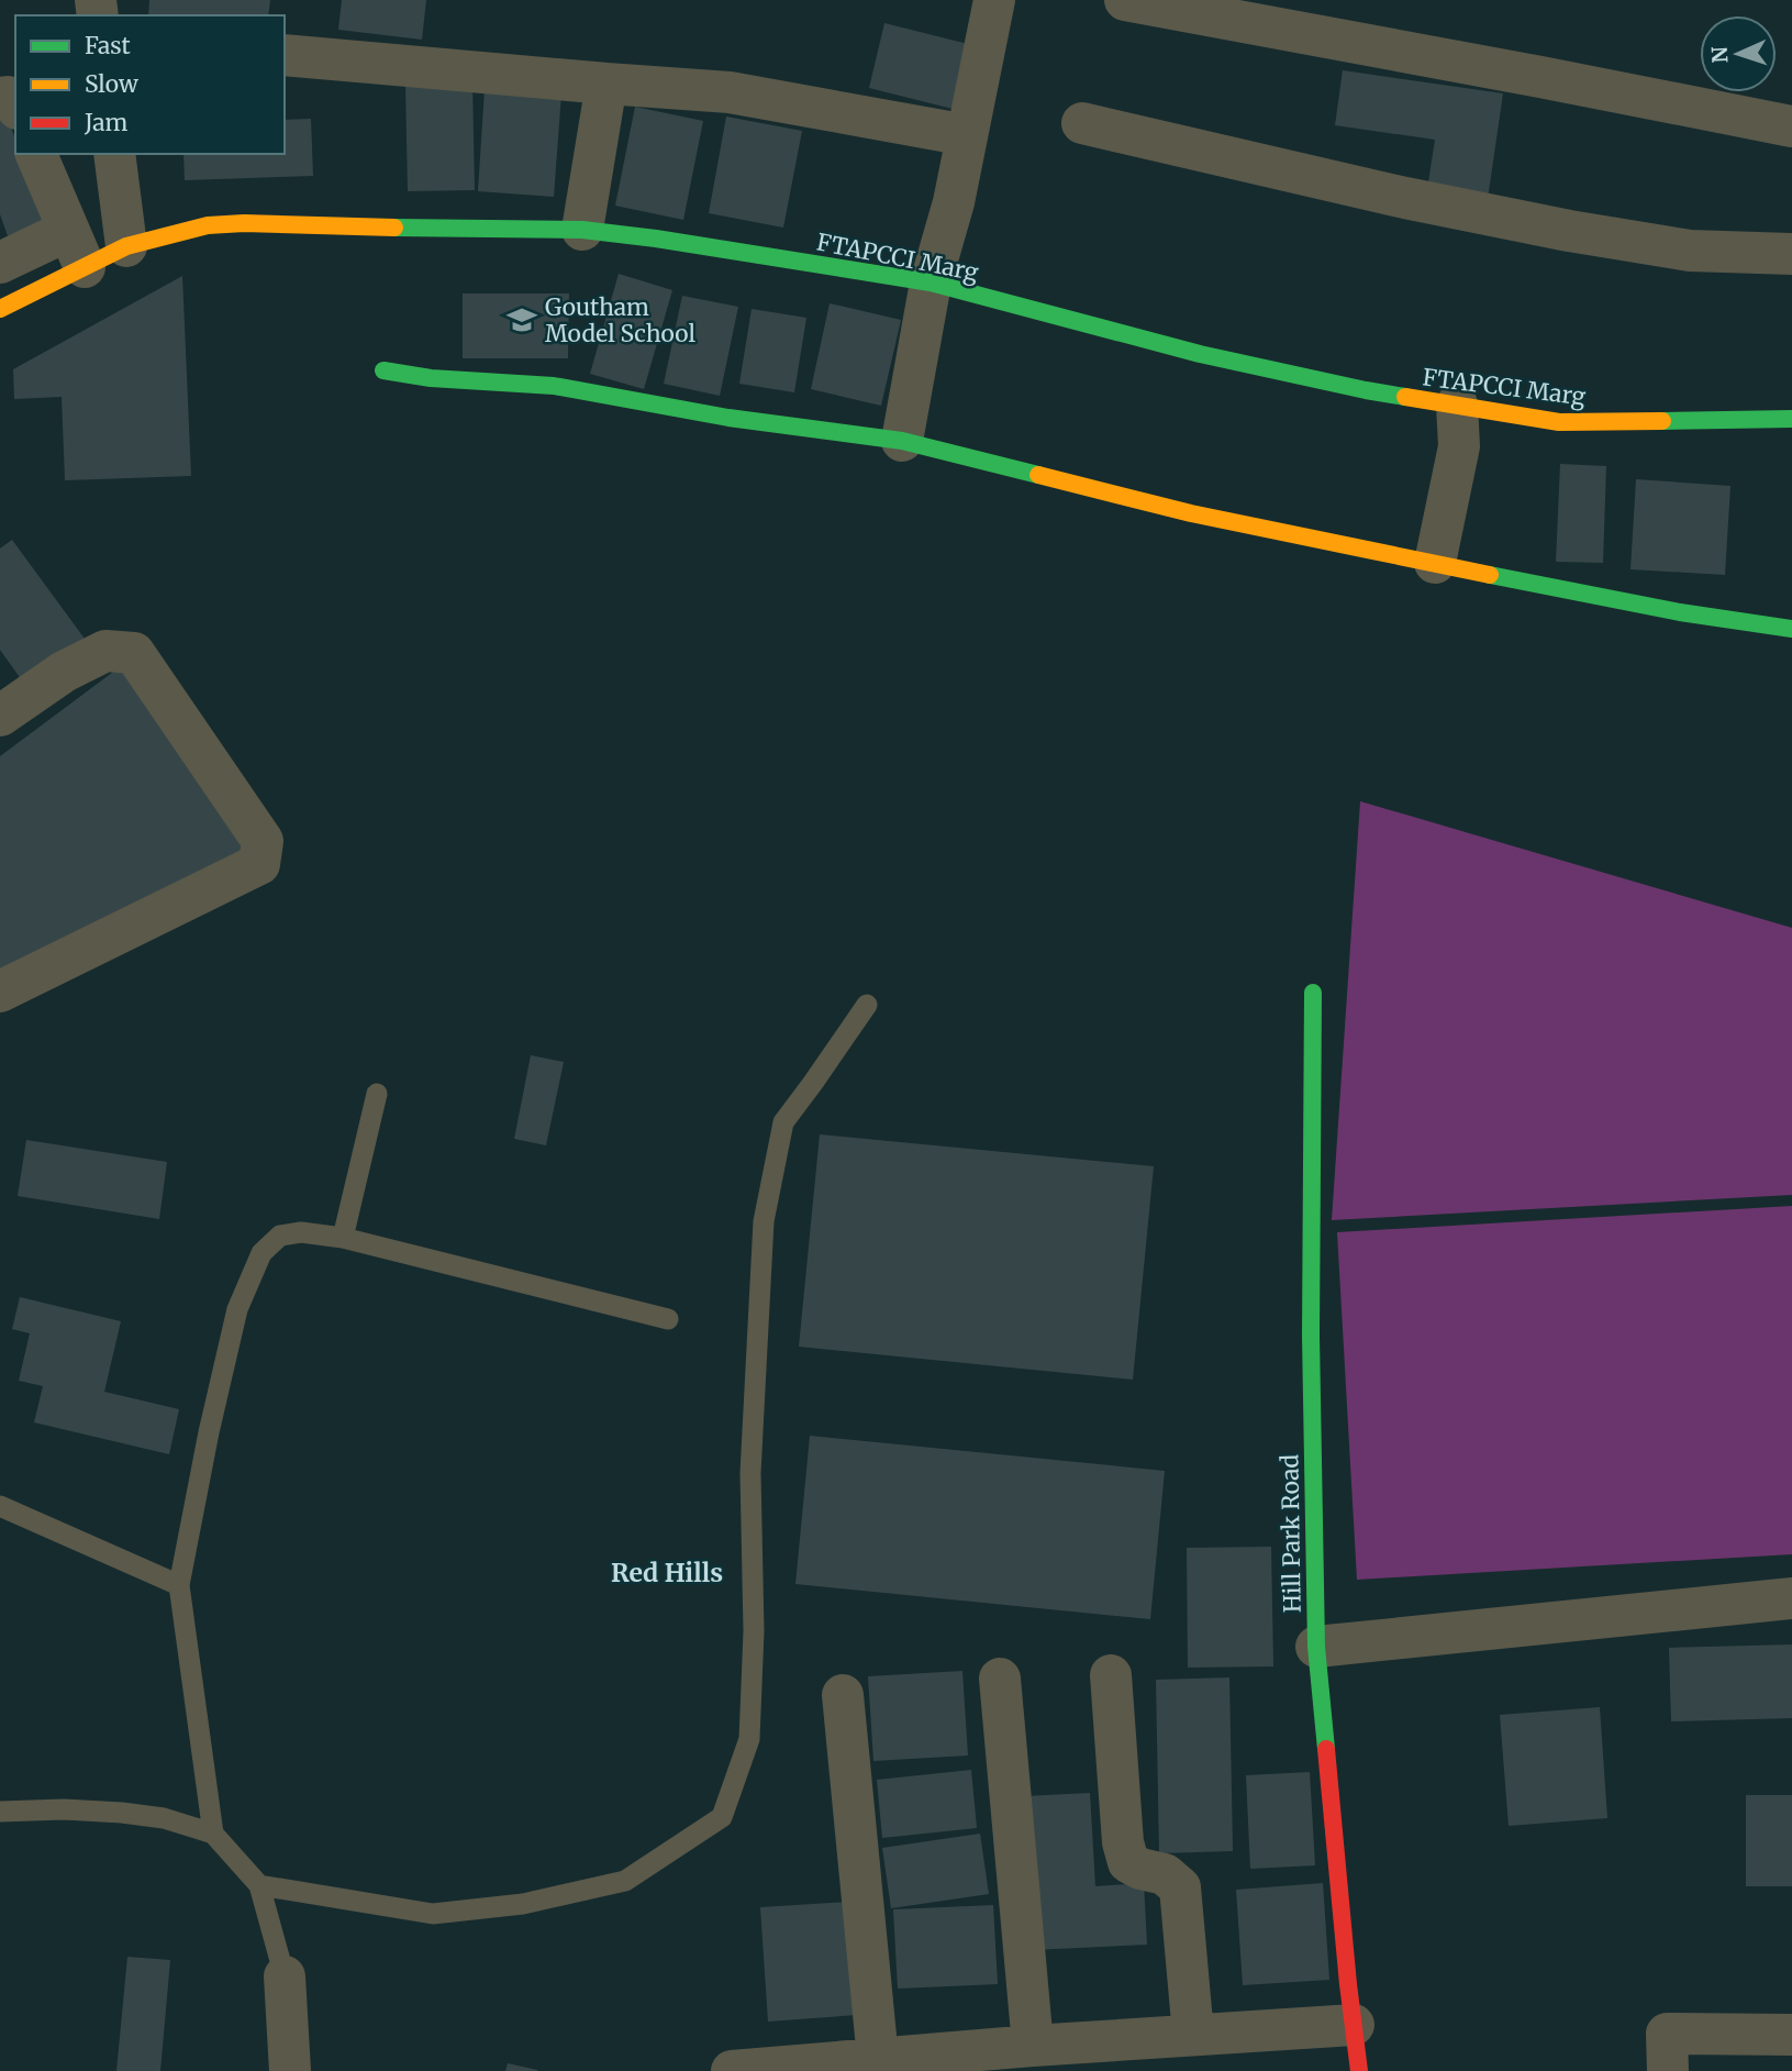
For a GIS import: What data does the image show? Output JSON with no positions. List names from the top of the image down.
{
  "streets": {
    "street": ["FTAPCCI Marg", "Hill Park Road"]
  },
  "districts": ["Red Hills"],
  "places": {
    "school or university": ["Goutham Model School"]
  },
  "legend": ["Fast", "Slow", "Jam"],
  "north": "left"
}
